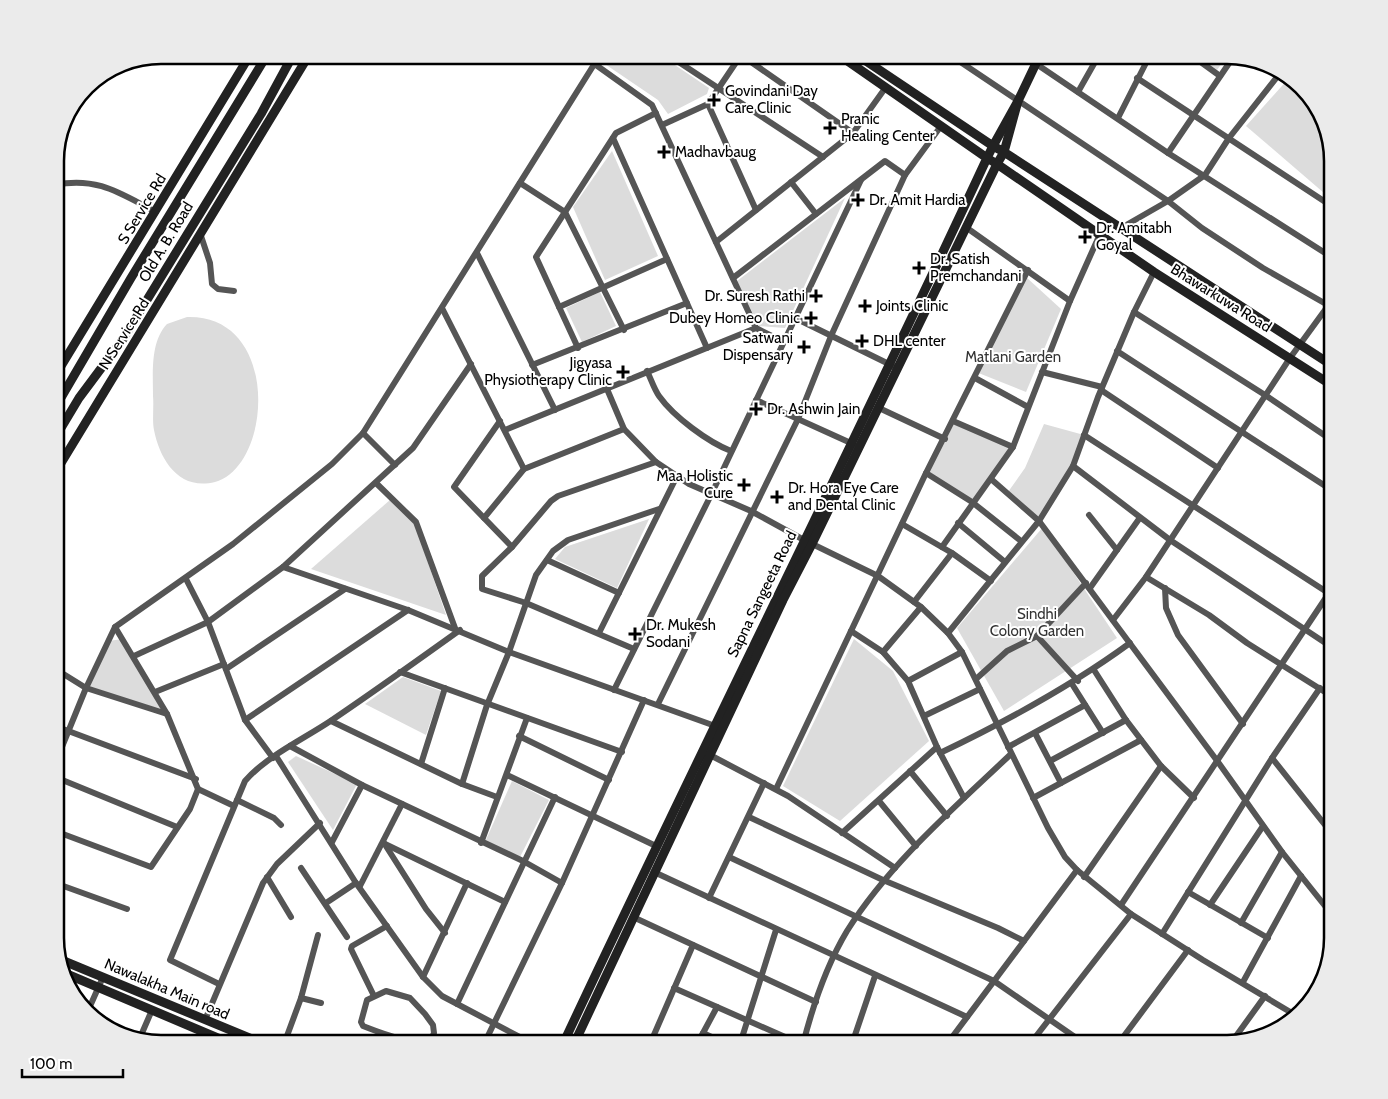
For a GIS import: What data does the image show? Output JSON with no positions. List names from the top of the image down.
{
  "streets": {
    "main road": [
      "S Service Rd",
      "Old A. B. Road",
      "Bhawarkuwa Road",
      "N Service Rd",
      "Sapna Sangeeta Road",
      "Nawalakha Main road"
    ]
  },
  "crossings": [
    ["Bhawarkuwa Road", "Sapna Sangeeta Road"]
  ],
  "parks": ["Matlani Garden", "Sindhi Colony Garden"],
  "places": {
    "health": [
      "Govindani Day Care Clinic",
      "Pranic Healing Center",
      "Madhavbaug",
      "Dr. Amit Hardia",
      "Dr. Amitabh Goyal",
      "Dr. Satish Premchandani",
      "Dr. Suresh Rathi",
      "Joints Clinic",
      "Dubey Homeo Clinic",
      "DHL center",
      "Satwani Dispensary",
      "Jigyasa Physiotherapy Clinic",
      "Dr. Ashwin Jain",
      "Maa Holistic Cure",
      "Dr. Hora Eye Care and Dental Clinic",
      "Dr. Mukesh Sodani"
    ]
  },
  "scale_bar": "100 m"
}
